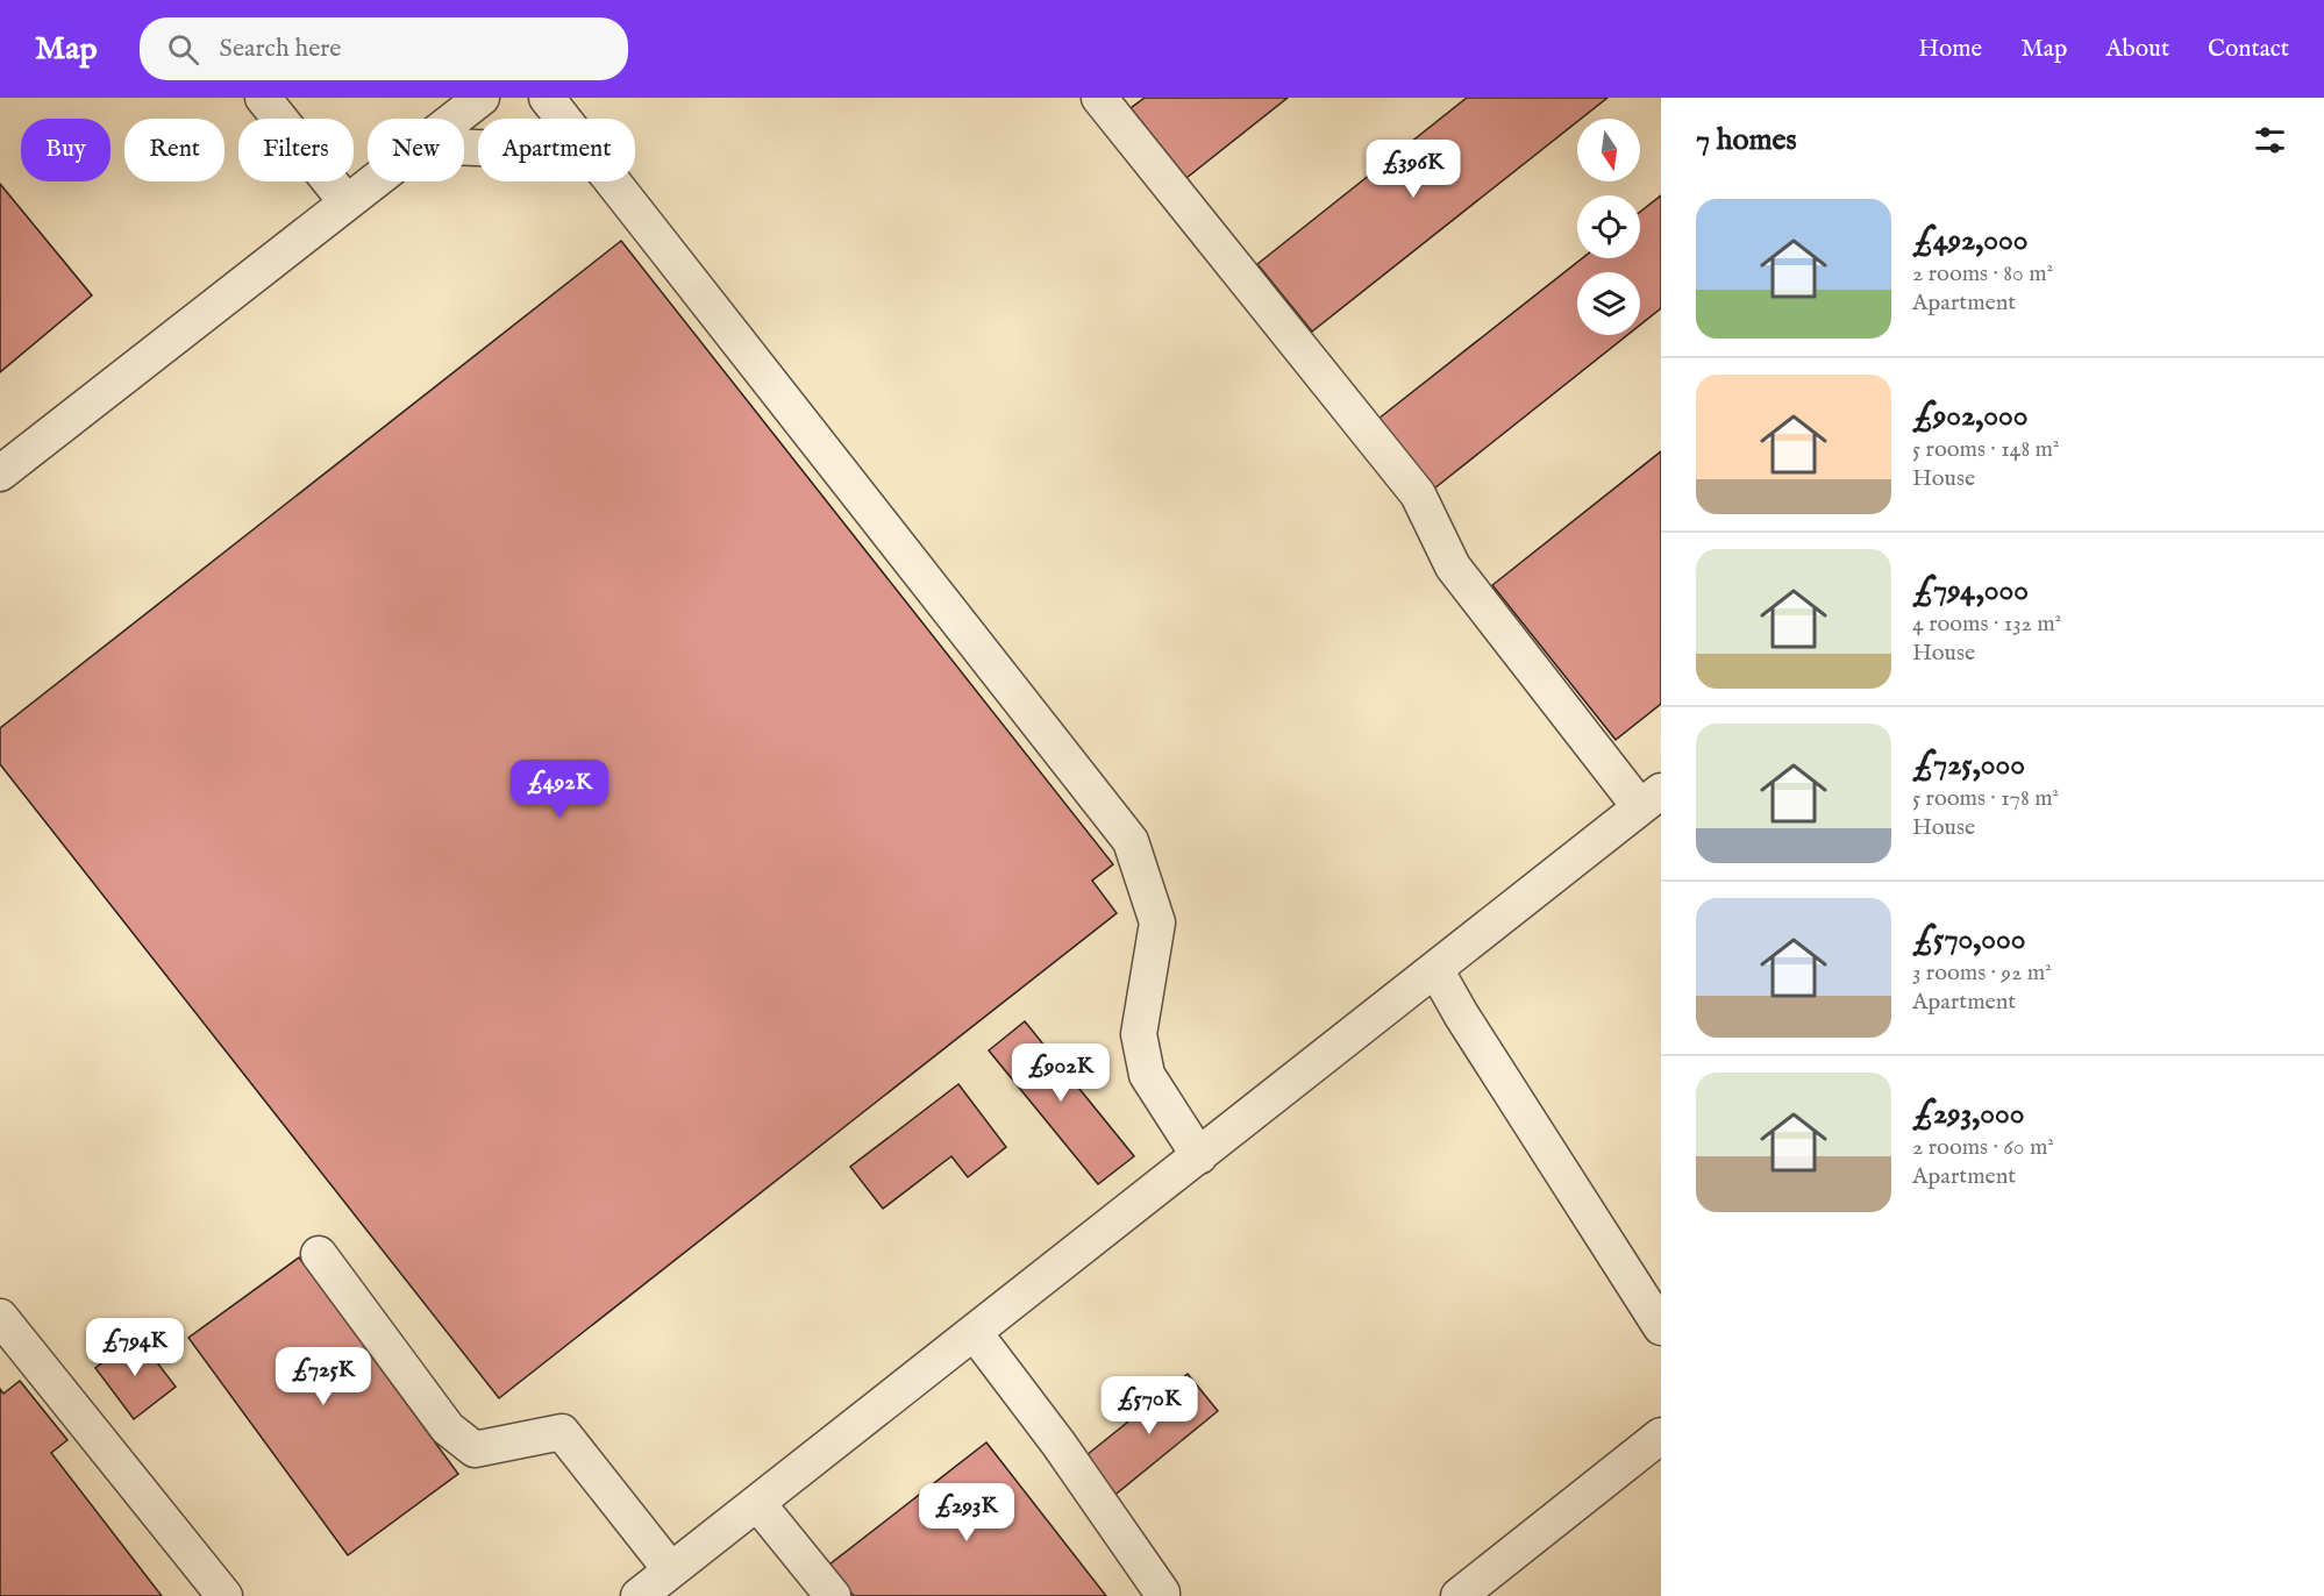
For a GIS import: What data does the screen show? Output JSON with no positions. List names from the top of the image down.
{
  "north": "bottom",
  "page": {
    "header": "Map",
    "search": "Search here",
    "nav": [
      "Home",
      "Map",
      "About",
      "Contact"
    ],
    "heading": "7 homes",
    "chip": [
      "Buy",
      "Rent",
      "Filters",
      "New",
      "Apartment"
    ],
    "price": [
      "£396K",
      "£492K",
      "£902K",
      "£794K",
      "£725K",
      "£570K",
      "£293K"
    ],
    "list": [
      {
        "name": "£492,000",
        "note": "2 rooms · 80 m² · Apartment"
      },
      {
        "name": "£902,000",
        "note": "5 rooms · 148 m² · House"
      },
      {
        "name": "£794,000",
        "note": "4 rooms · 132 m² · House"
      },
      {
        "name": "£725,000",
        "note": "5 rooms · 178 m² · House"
      },
      {
        "name": "£570,000",
        "note": "3 rooms · 92 m² · Apartment"
      },
      {
        "name": "£293,000",
        "note": "2 rooms · 60 m² · Apartment"
      }
    ]
  }
}
